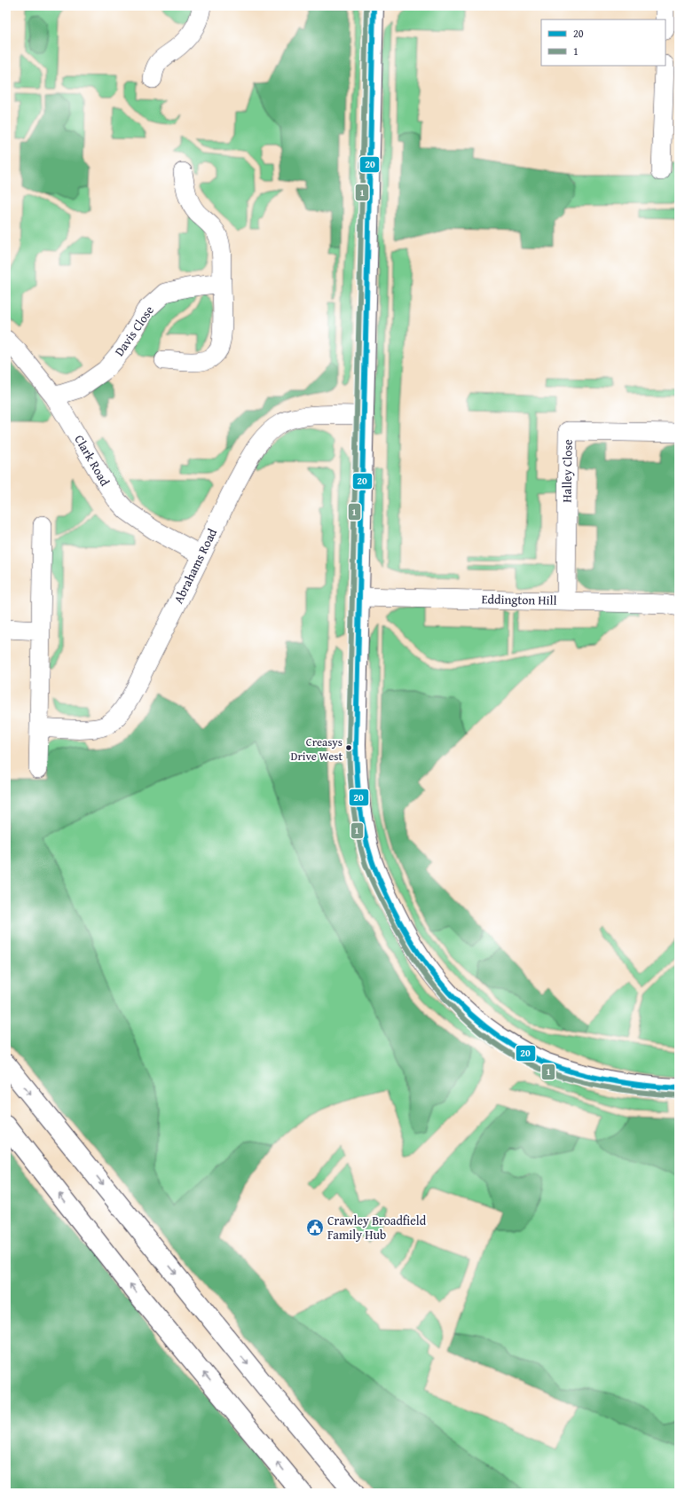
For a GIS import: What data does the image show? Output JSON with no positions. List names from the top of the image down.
{
  "streets": {
    "street": [
      "Davis Close",
      "Clark Road",
      "Halley Close",
      "Abrahams Road",
      "Eddington Hill"
    ]
  },
  "crossings": [
    ["Davis Close", "Clark Road"],
    ["Clark Road", "Abrahams Road"],
    ["Halley Close", "Eddington Hill"]
  ],
  "places": {
    "other": ["Creasys Drive West"],
    "public building": ["Crawley Broadfield Family Hub"]
  },
  "lines": ["transit line 20", "transit line 1"],
  "legend": ["20", "1"]
}
